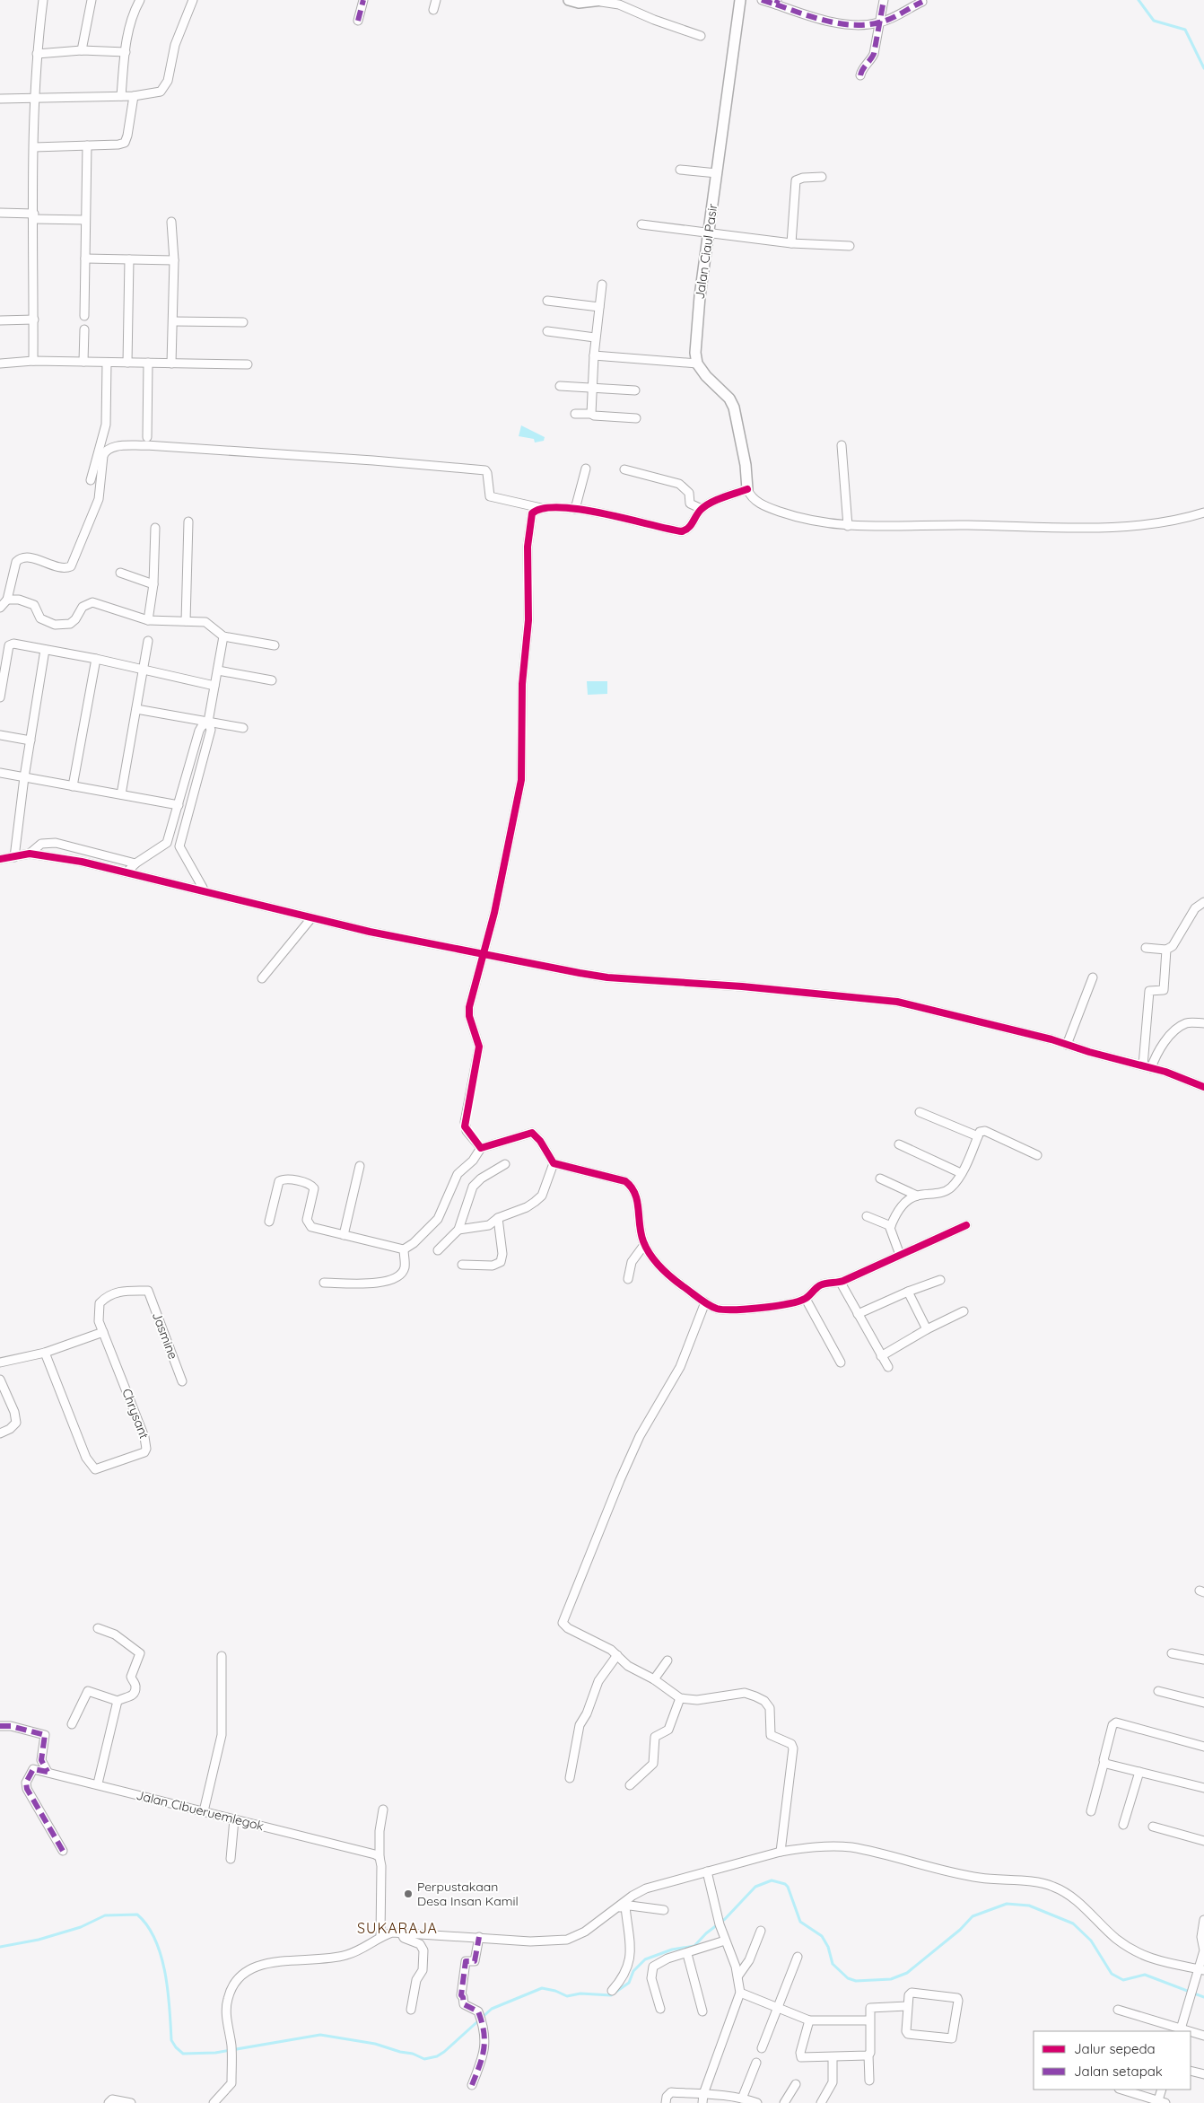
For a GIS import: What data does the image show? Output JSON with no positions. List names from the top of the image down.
{
  "streets": {
    "street": [
      "Jalan Ciaul Pasir",
      "Jasmine",
      "Chrysant",
      "Jalan Cibueruemlegok"
    ]
  },
  "crossings": [
    ["Jasmine", "Chrysant"]
  ],
  "districts": ["SUKARAJA"],
  "places": ["Perpustakaan Desa Insan Kamil"],
  "legend": ["Jalur sepeda", "Jalan setapak"]
}
